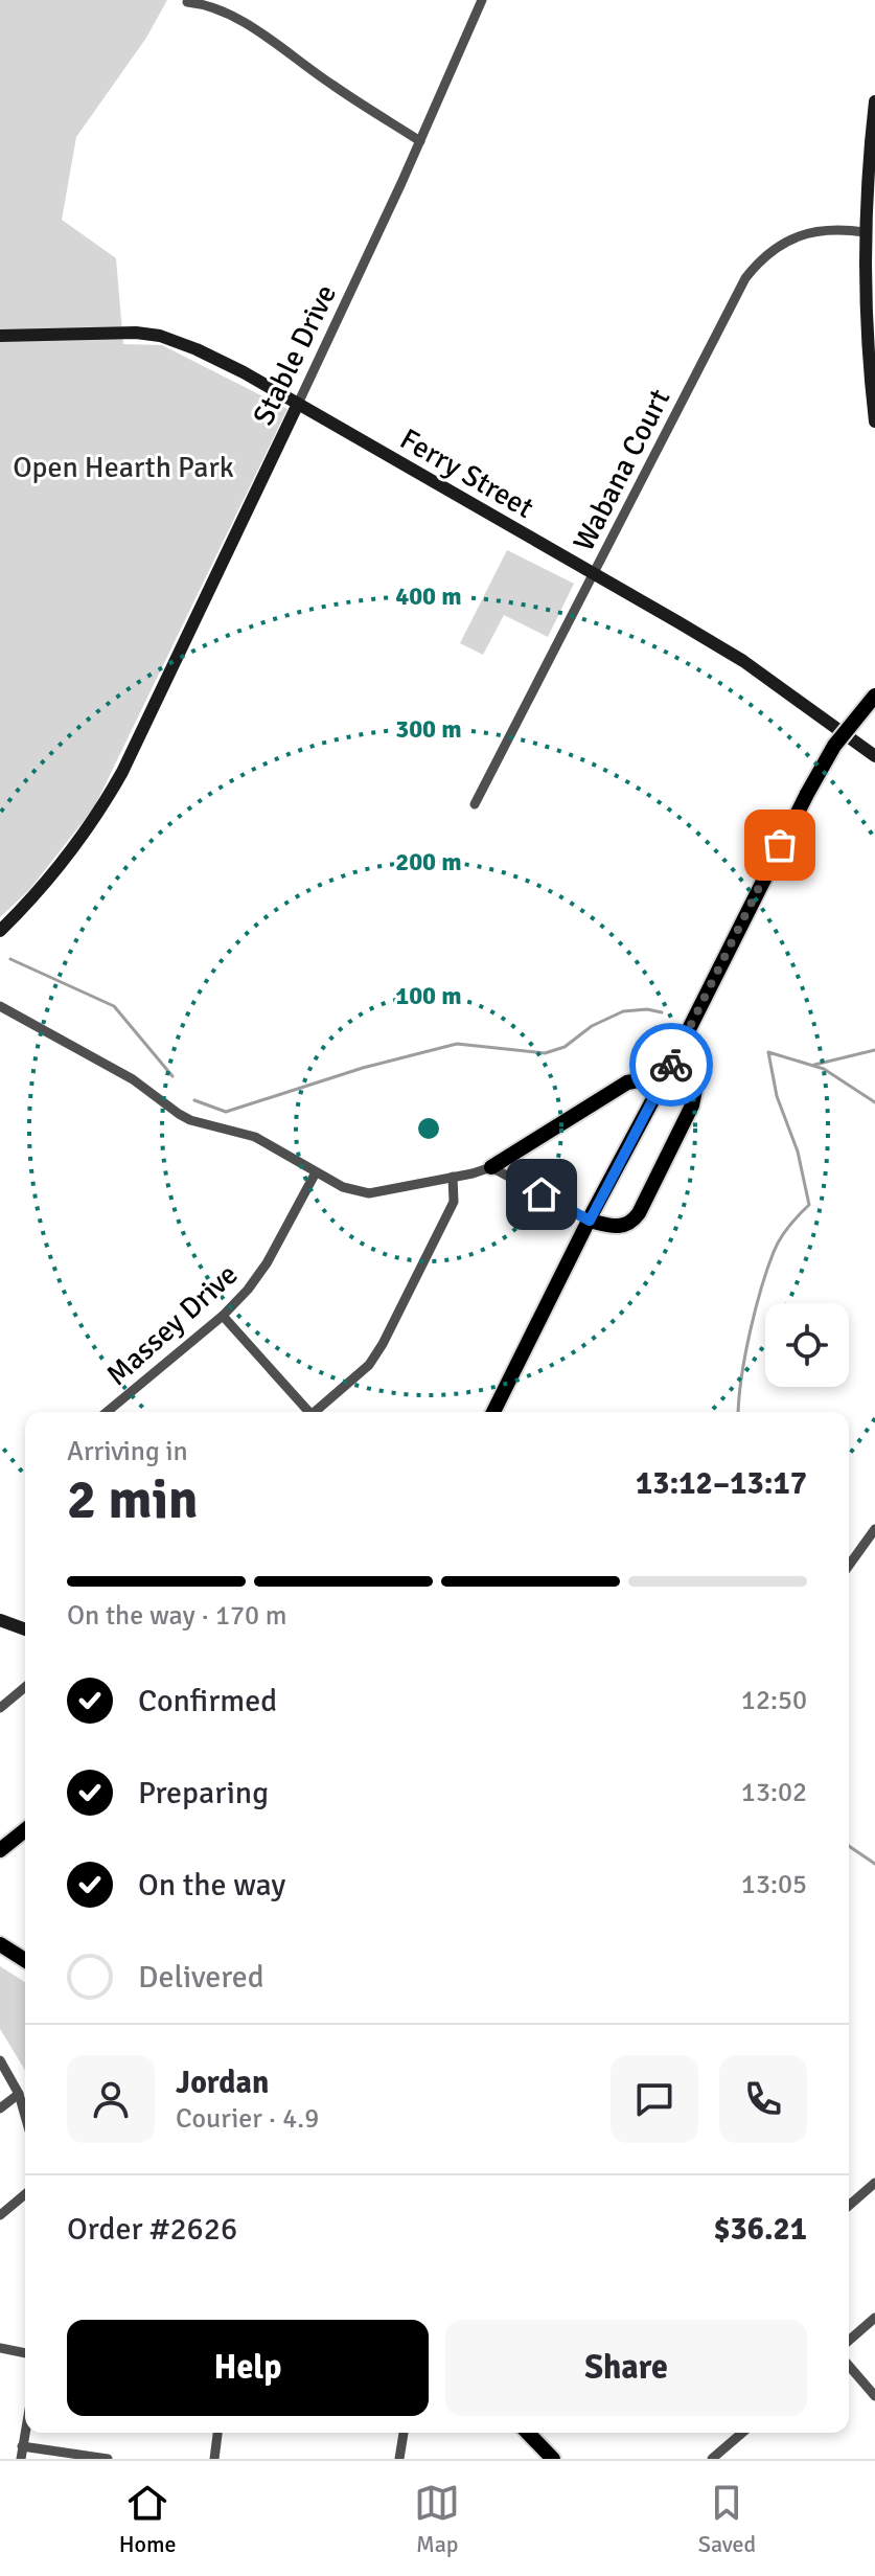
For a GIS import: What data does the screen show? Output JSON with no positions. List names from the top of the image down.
{
  "streets": {
    "main road": ["Stable Drive", "Ferry Street"],
    "street": ["Wabana Court", "Massey Drive"]
  },
  "crossings": [
    ["Stable Drive", "Ferry Street"],
    ["Wabana Court", "Ferry Street"]
  ],
  "parks": ["Open Hearth Park"],
  "page": {
    "heading": ["2 min", "Arriving in", "13:12–13:17"],
    "panel": [
      "Jordan",
      "Courier · 4.9",
      "Order #2626",
      "$36.21"
    ],
    "bar": "On the way · 170 m",
    "list": [
      ["Confirmed", "12:50"],
      ["Preparing", "13:02"],
      ["On the way", "13:05"],
      "Delivered"
    ],
    "buttons": ["Help", "Share"],
    "tabs": ["Home", "Map", "Saved"]
  },
  "rings": [
    "400 m",
    "300 m",
    "200 m",
    "100 m"
  ]
}
